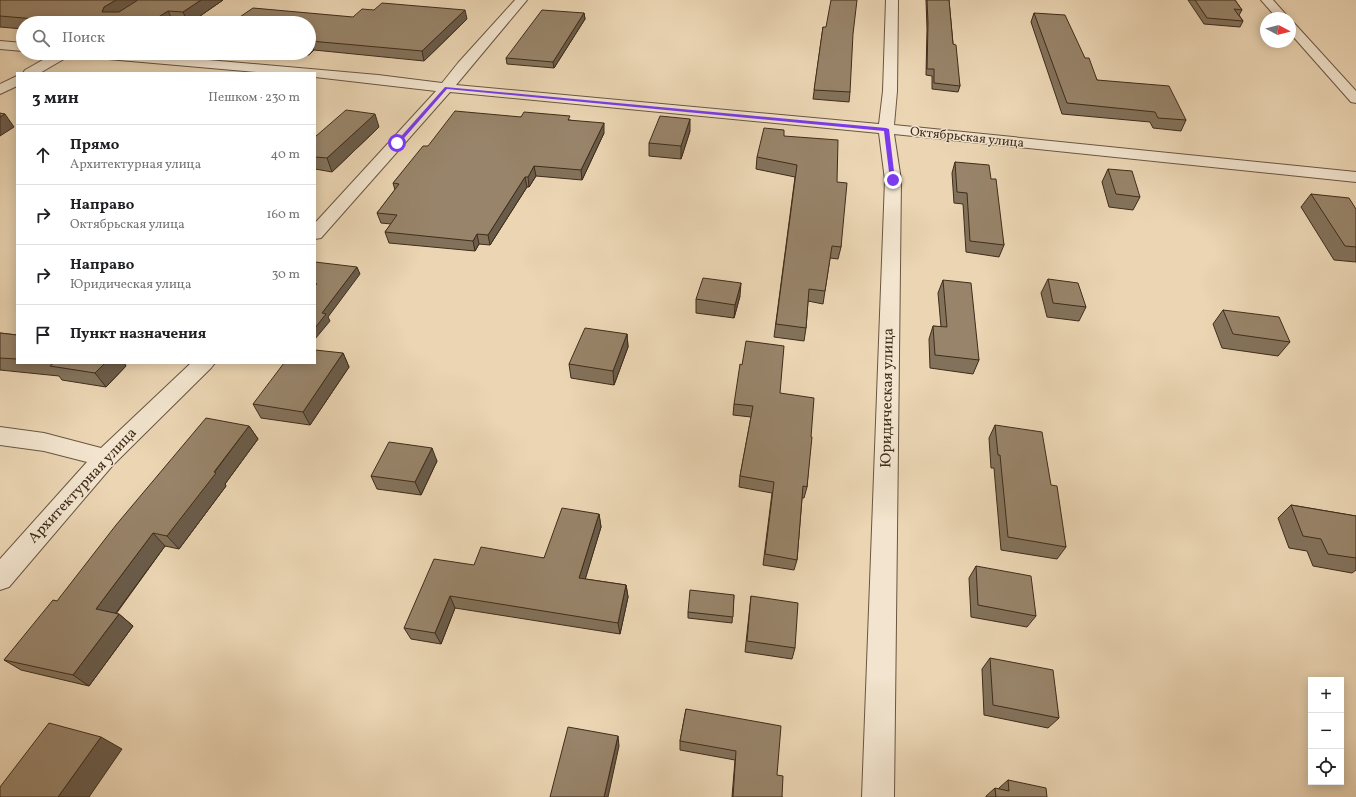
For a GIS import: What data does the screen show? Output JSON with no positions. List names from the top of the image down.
{
  "streets": {
    "street": ["Октябрьская улица", "Юридическая улица", "Архитектурная улица"]
  },
  "crossings": [
    ["Октябрьская улица", "Юридическая улица"]
  ],
  "north": "right",
  "page": {
    "search": "Поиск",
    "heading": ["3 мин", "Пешком · 230 m"],
    "list": [
      ["Прямо", "Архитектурная улица", "40 m"],
      ["Направо", "Октябрьская улица", "160 m"],
      ["Направо", "Юридическая улица", "30 m"],
      "Пункт назначения"
    ],
    "map_buttons": ["+", "−"]
  }
}
